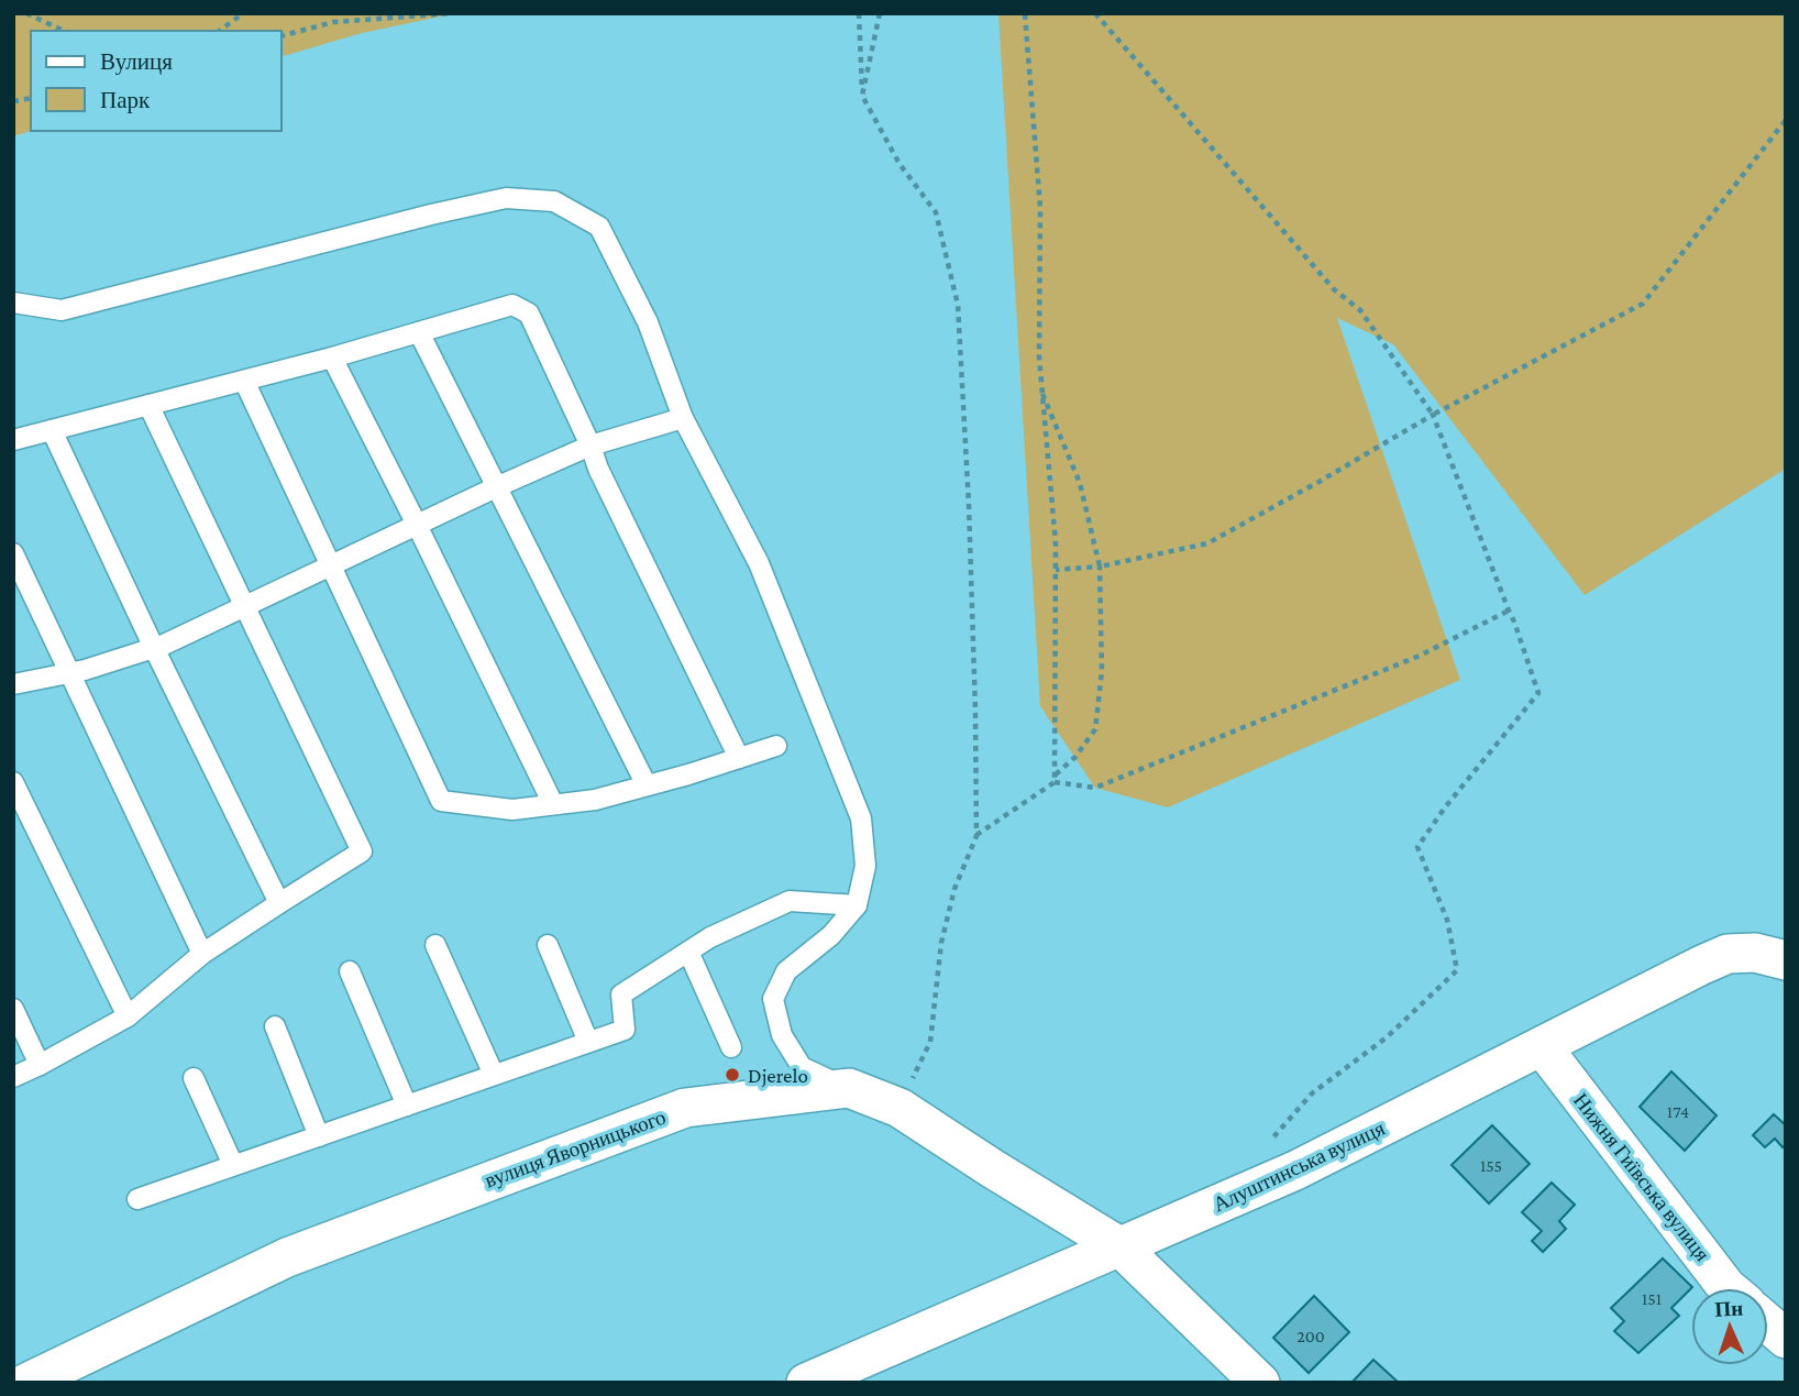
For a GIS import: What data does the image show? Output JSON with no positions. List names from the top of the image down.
{
  "streets": {
    "street": ["вулиця Яворницького", "Алуштинська вулиця", "Нижня Гиївська вулиця"]
  },
  "crossings": [
    ["вулиця Яворницького", "Алуштинська вулиця"],
    ["Алуштинська вулиця", "Нижня Гиївська вулиця"]
  ],
  "places": ["Djerelo"],
  "house_numbers": [
    "174",
    "155",
    "151",
    "200"
  ],
  "legend": ["Вулиця", "Парк"],
  "north": "top"
}
